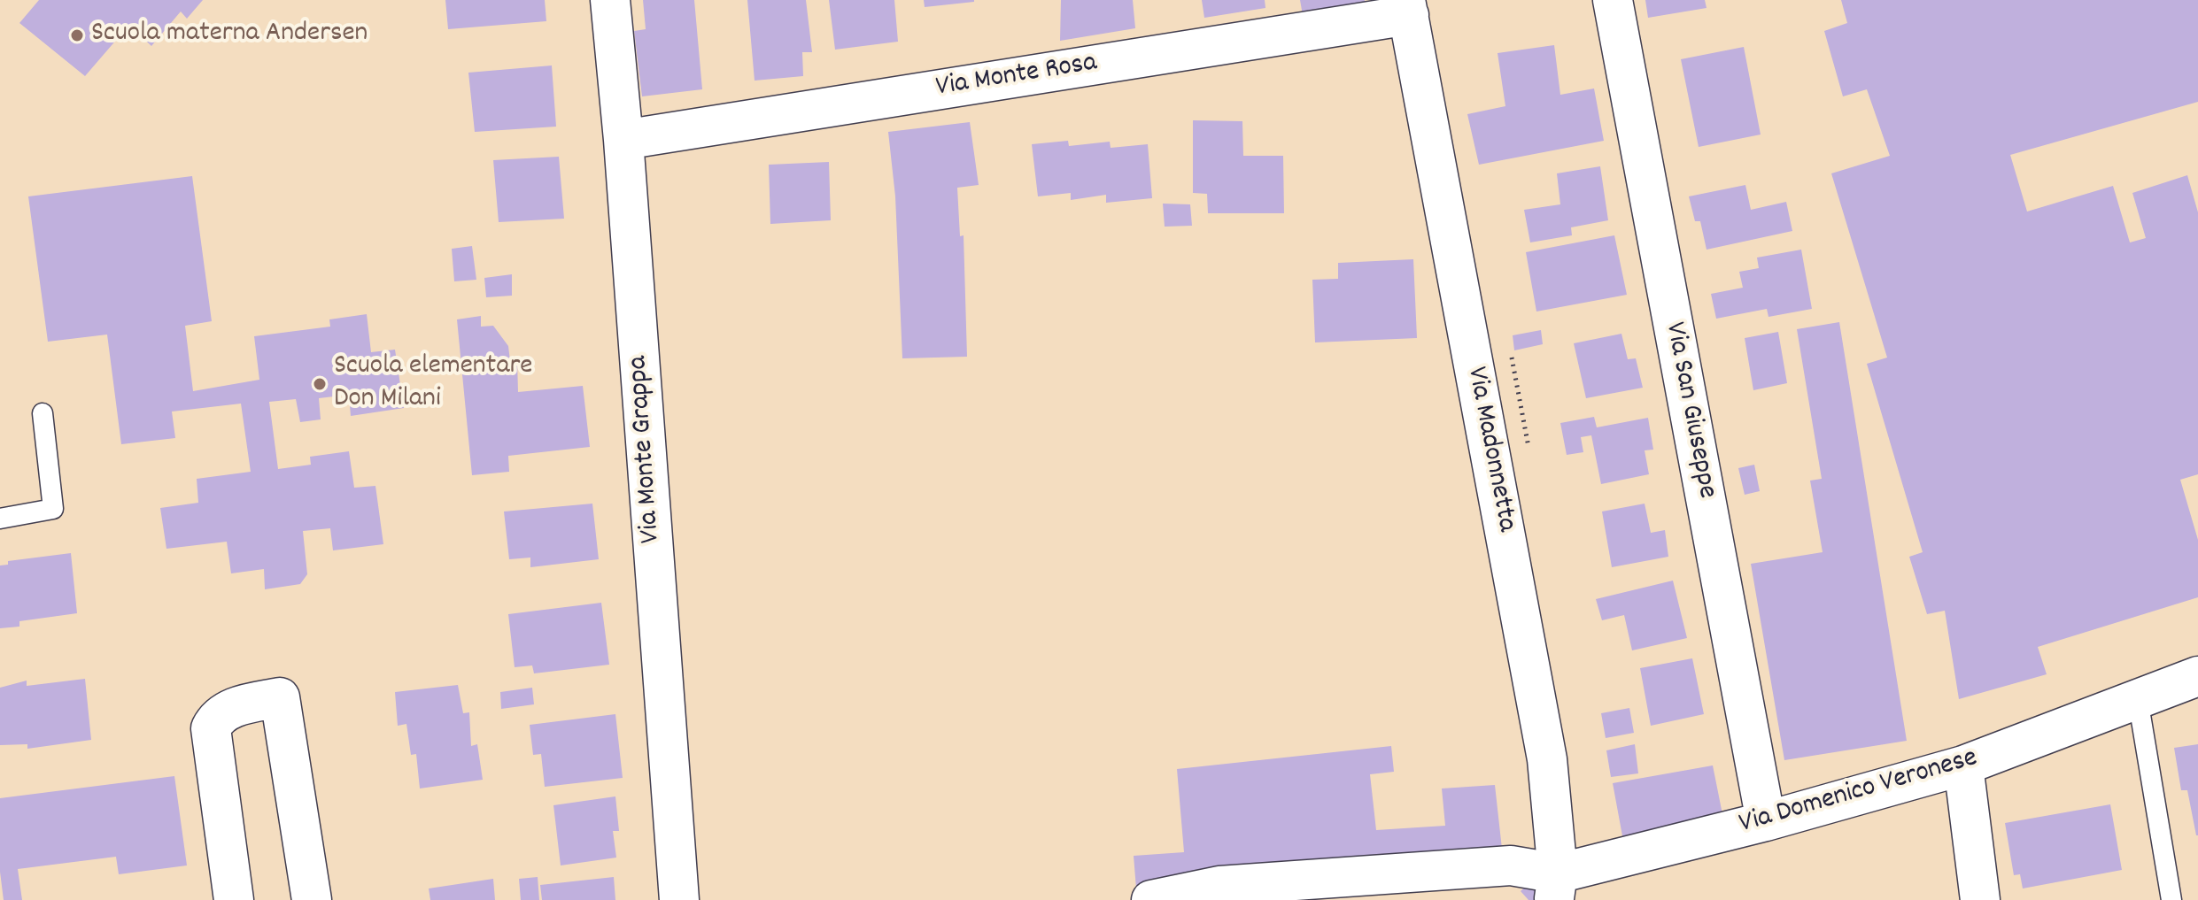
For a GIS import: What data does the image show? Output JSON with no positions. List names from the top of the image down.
{
  "streets": {
    "street": [
      "Via Monte Rosa",
      "Via San Giuseppe",
      "Via Monte Grappa",
      "Via Madonnetta",
      "Via Domenico Veronese"
    ]
  },
  "crossings": [
    ["Via Monte Rosa", "Via Monte Grappa"],
    ["Via Monte Rosa", "Via Madonnetta"],
    ["Via San Giuseppe", "Via Domenico Veronese"],
    ["Via Madonnetta", "Via Domenico Veronese"]
  ],
  "places": ["Scuola materna Andersen", "Scuola elementare Don Milani"]
}
